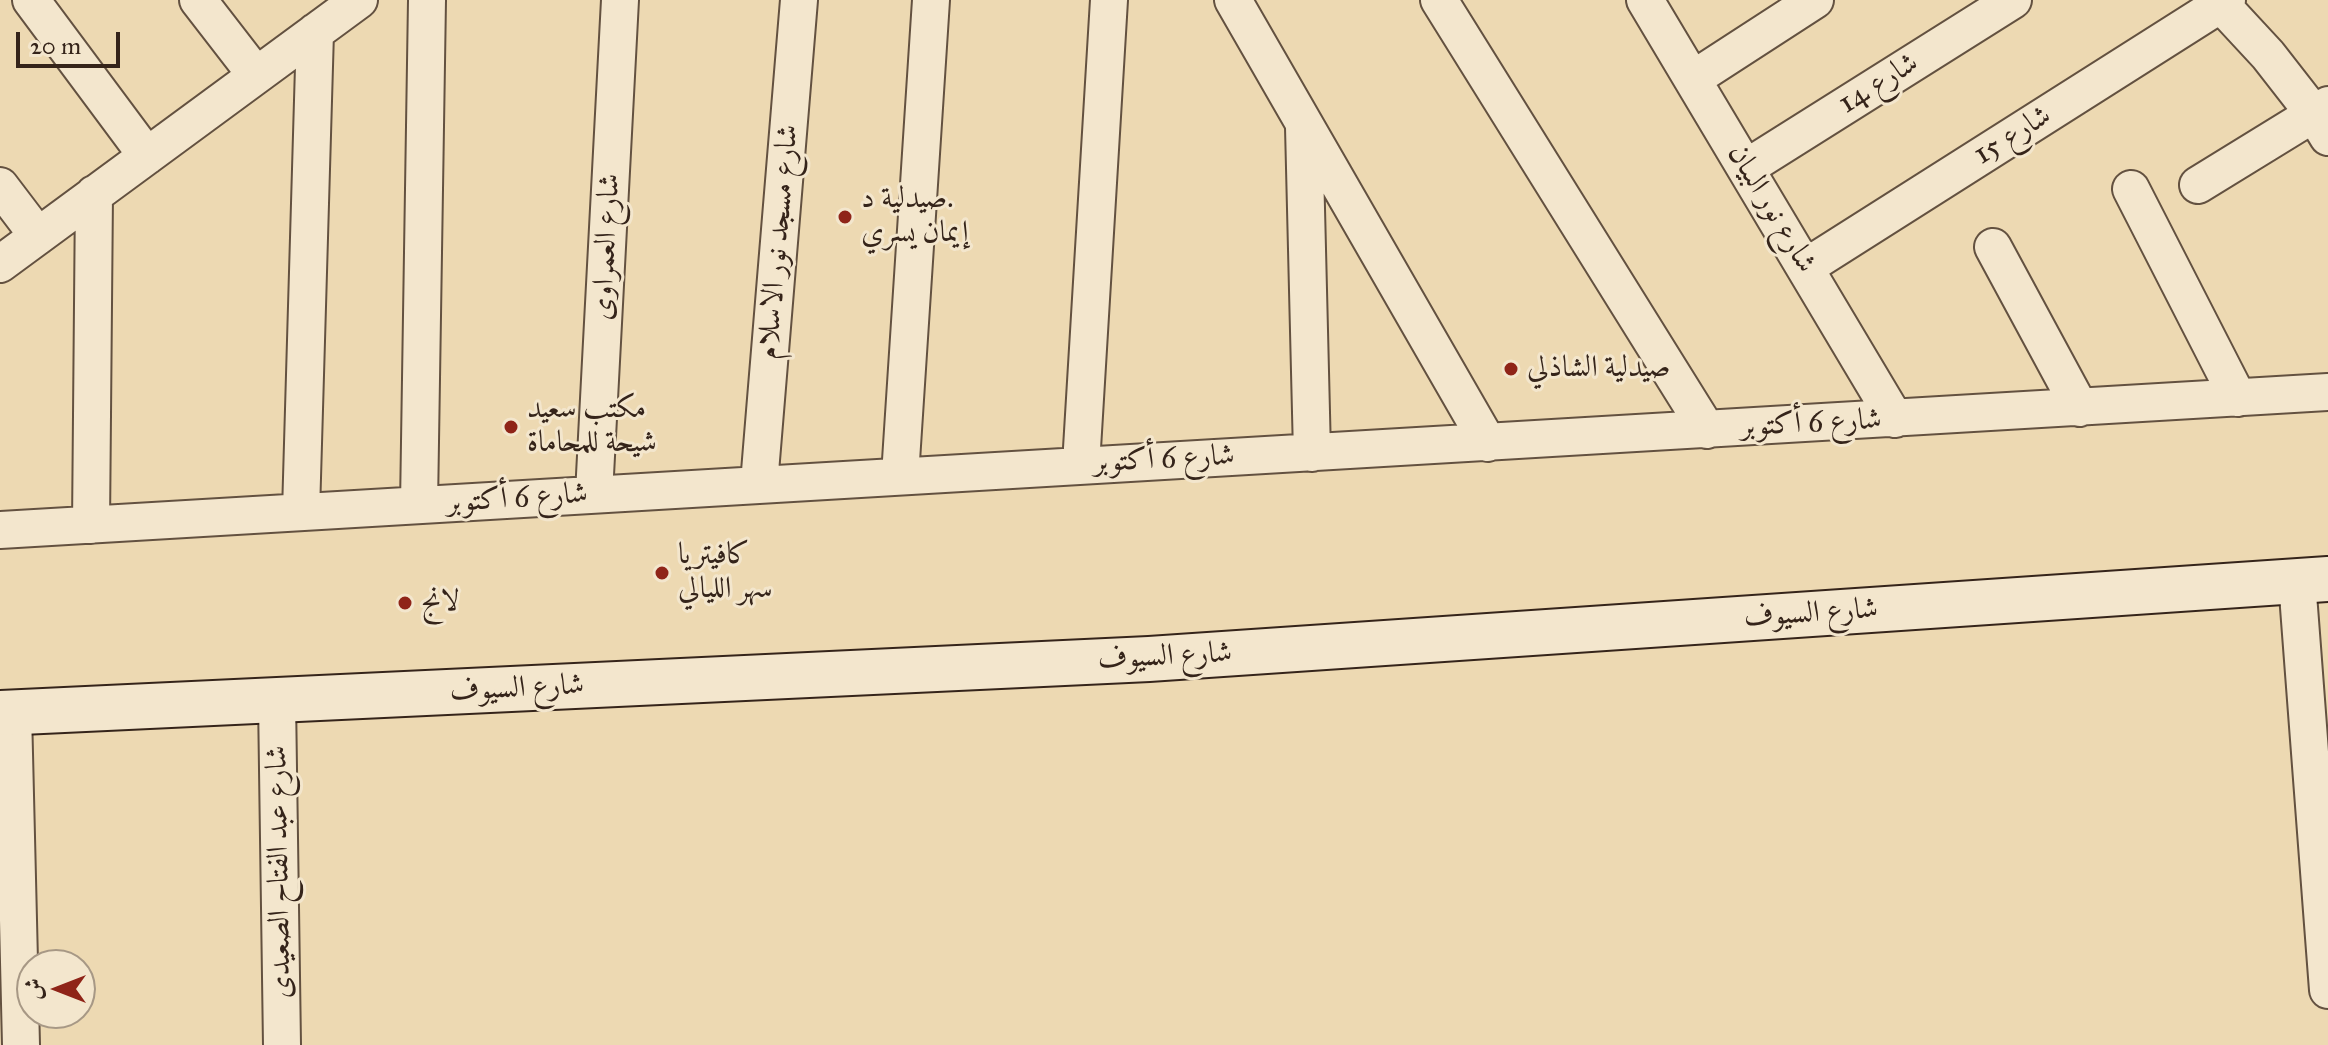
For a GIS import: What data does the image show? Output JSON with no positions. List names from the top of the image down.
{
  "streets": {
    "main road": ["شارع السيوف"],
    "street": [
      "شارع 14",
      "شارع 15",
      "شارع نور البيان",
      "شارع مسجد نور الاسلام",
      "شارع العمراوى",
      "شارع 6 أكتوبر",
      "شارع عبد الفتاح الصعيدى"
    ]
  },
  "crossings": [
    ["شارع 14", "شارع نور البيان"],
    ["شارع 15", "شارع نور البيان"],
    ["شارع نور البيان", "شارع 6 أكتوبر"],
    ["شارع مسجد نور الاسلام", "شارع 6 أكتوبر"],
    ["شارع العمراوى", "شارع 6 أكتوبر"],
    ["شارع السيوف", "شارع عبد الفتاح الصعيدى"]
  ],
  "places": [
    "صيدلية د. إيمان يسري",
    "صيدلية الشاذلي",
    "مكتب سعيد شيحة للمحاماة",
    "كافيتريا سهر الليالي",
    "لانج"
  ],
  "scale_bar": "20 m",
  "north": "left"
}
